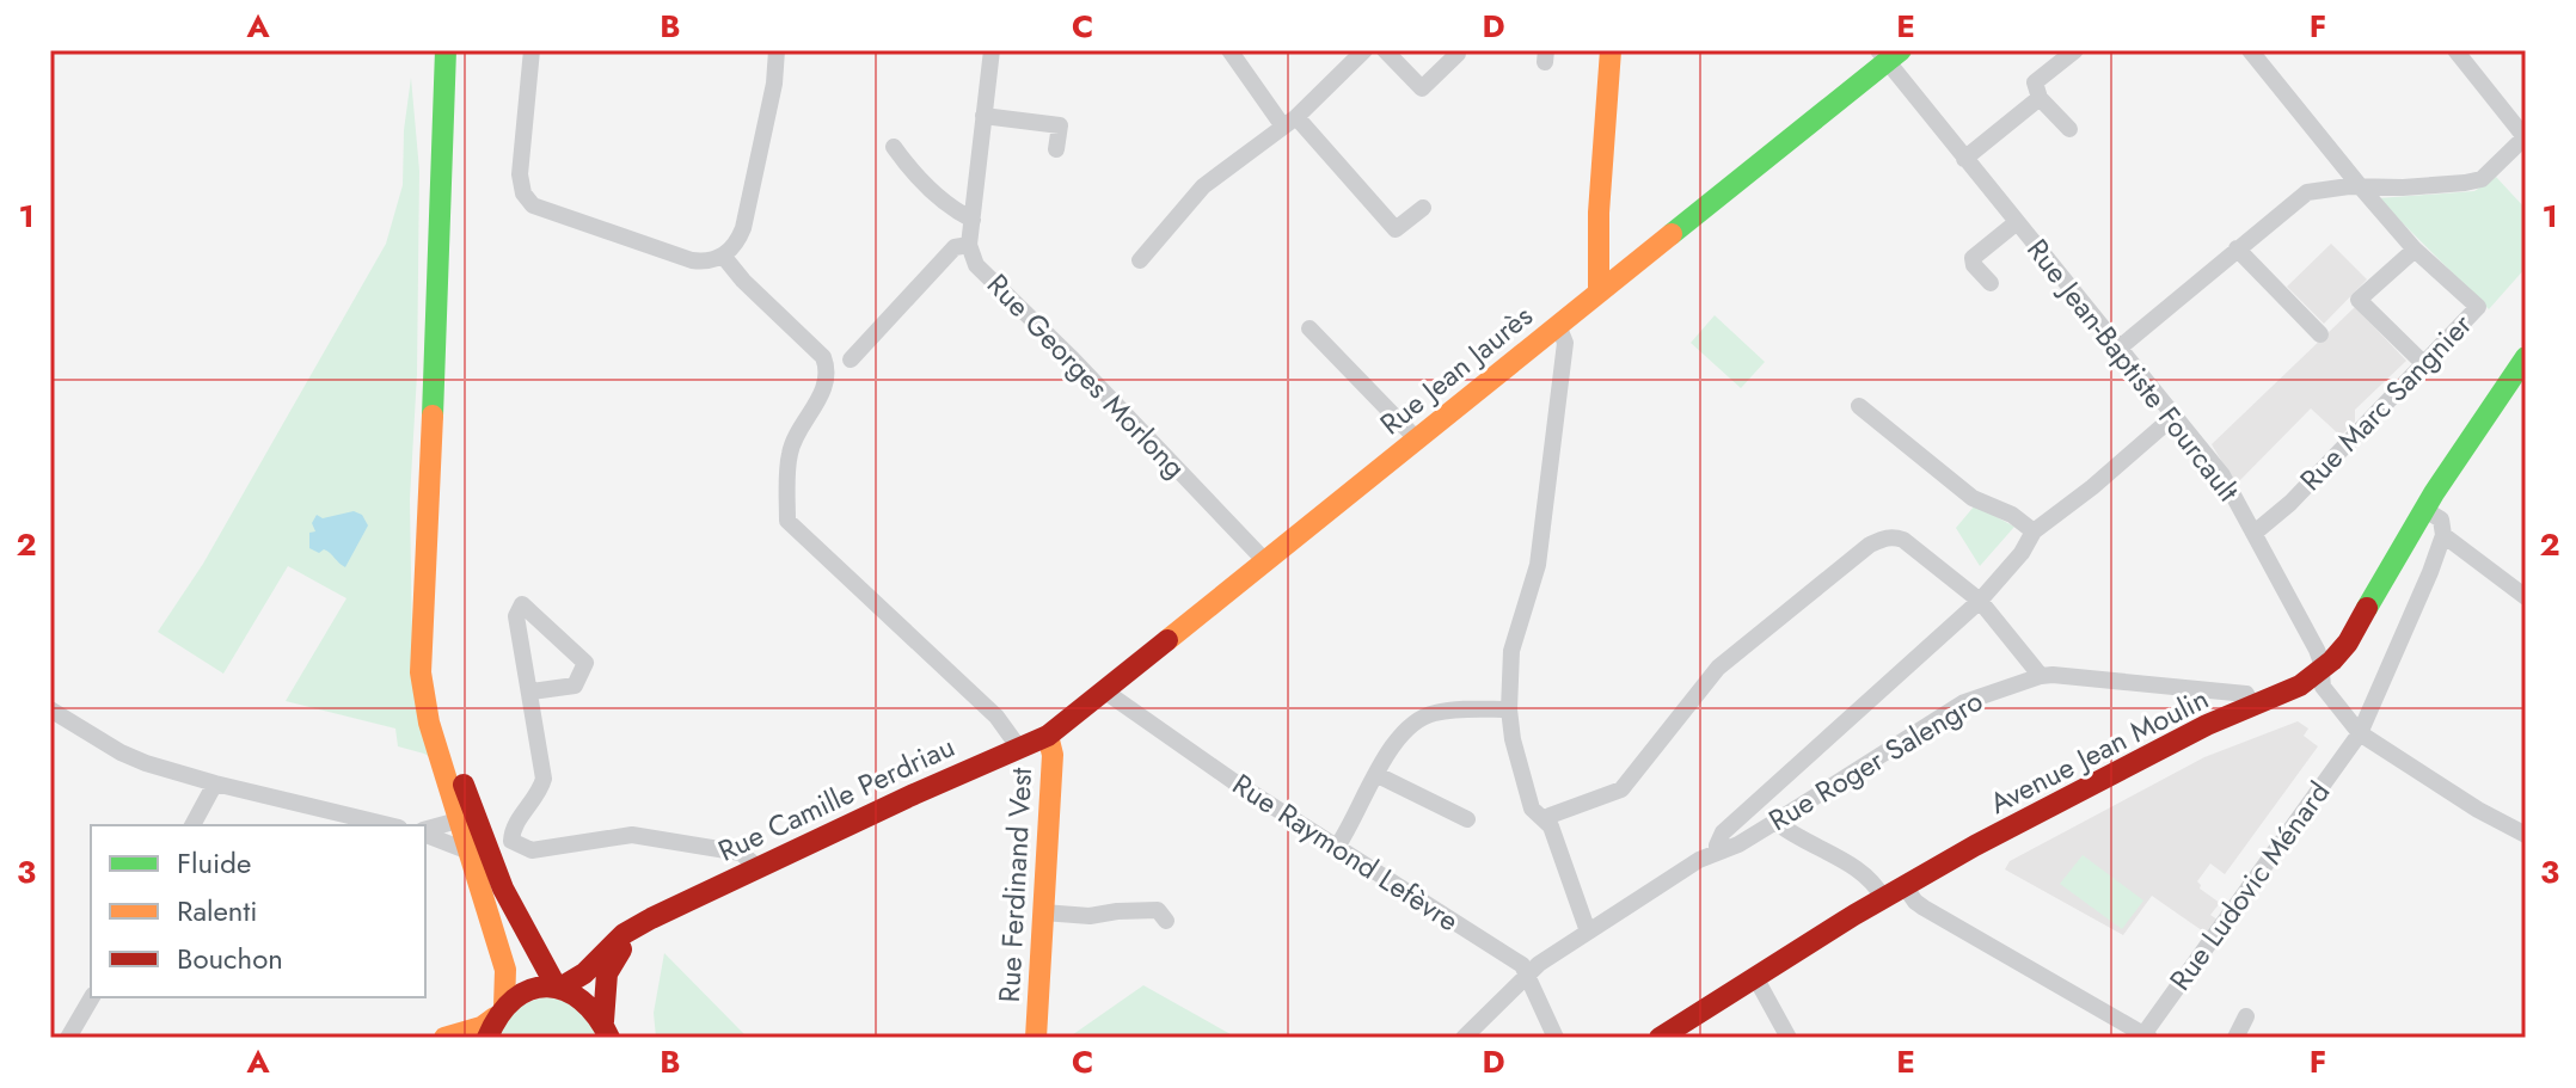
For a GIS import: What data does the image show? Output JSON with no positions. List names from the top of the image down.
{
  "streets": {
    "main road": [
      "Rue Jean Jaurès",
      "Avenue Jean Moulin",
      "Rue Camille Perdriau",
      "Rue Ferdinand Vest"
    ],
    "street": [
      "Rue Jean-Baptiste Fourcault",
      "Rue Georges Morlong",
      "Rue Marc Sangnier",
      "Rue Roger Salengro",
      "Rue Raymond Lefèvre",
      "Rue Ludovic Ménard"
    ]
  },
  "crossings": [
    ["Rue Jean Jaurès", "Rue Jean-Baptiste Fourcault"],
    ["Rue Jean Jaurès", "Rue Georges Morlong"],
    ["Rue Jean Jaurès", "Rue Camille Perdriau"],
    ["Rue Jean Jaurès", "Rue Raymond Lefèvre"],
    ["Rue Jean Jaurès", "Rue Ferdinand Vest"],
    ["Rue Jean-Baptiste Fourcault", "Rue Marc Sangnier"],
    ["Rue Jean-Baptiste Fourcault", "Avenue Jean Moulin"],
    ["Rue Jean-Baptiste Fourcault", "Rue Ludovic Ménard"],
    ["Avenue Jean Moulin", "Rue Roger Salengro"],
    ["Rue Roger Salengro", "Rue Raymond Lefèvre"],
    ["Rue Camille Perdriau", "Rue Ferdinand Vest"]
  ],
  "legend": ["Fluide", "Ralenti", "Bouchon"],
  "grid": {
    "columns": [
      "A",
      "B",
      "C",
      "D",
      "E",
      "F"
    ],
    "rows": ["1", "2", "3"]
  }
}
